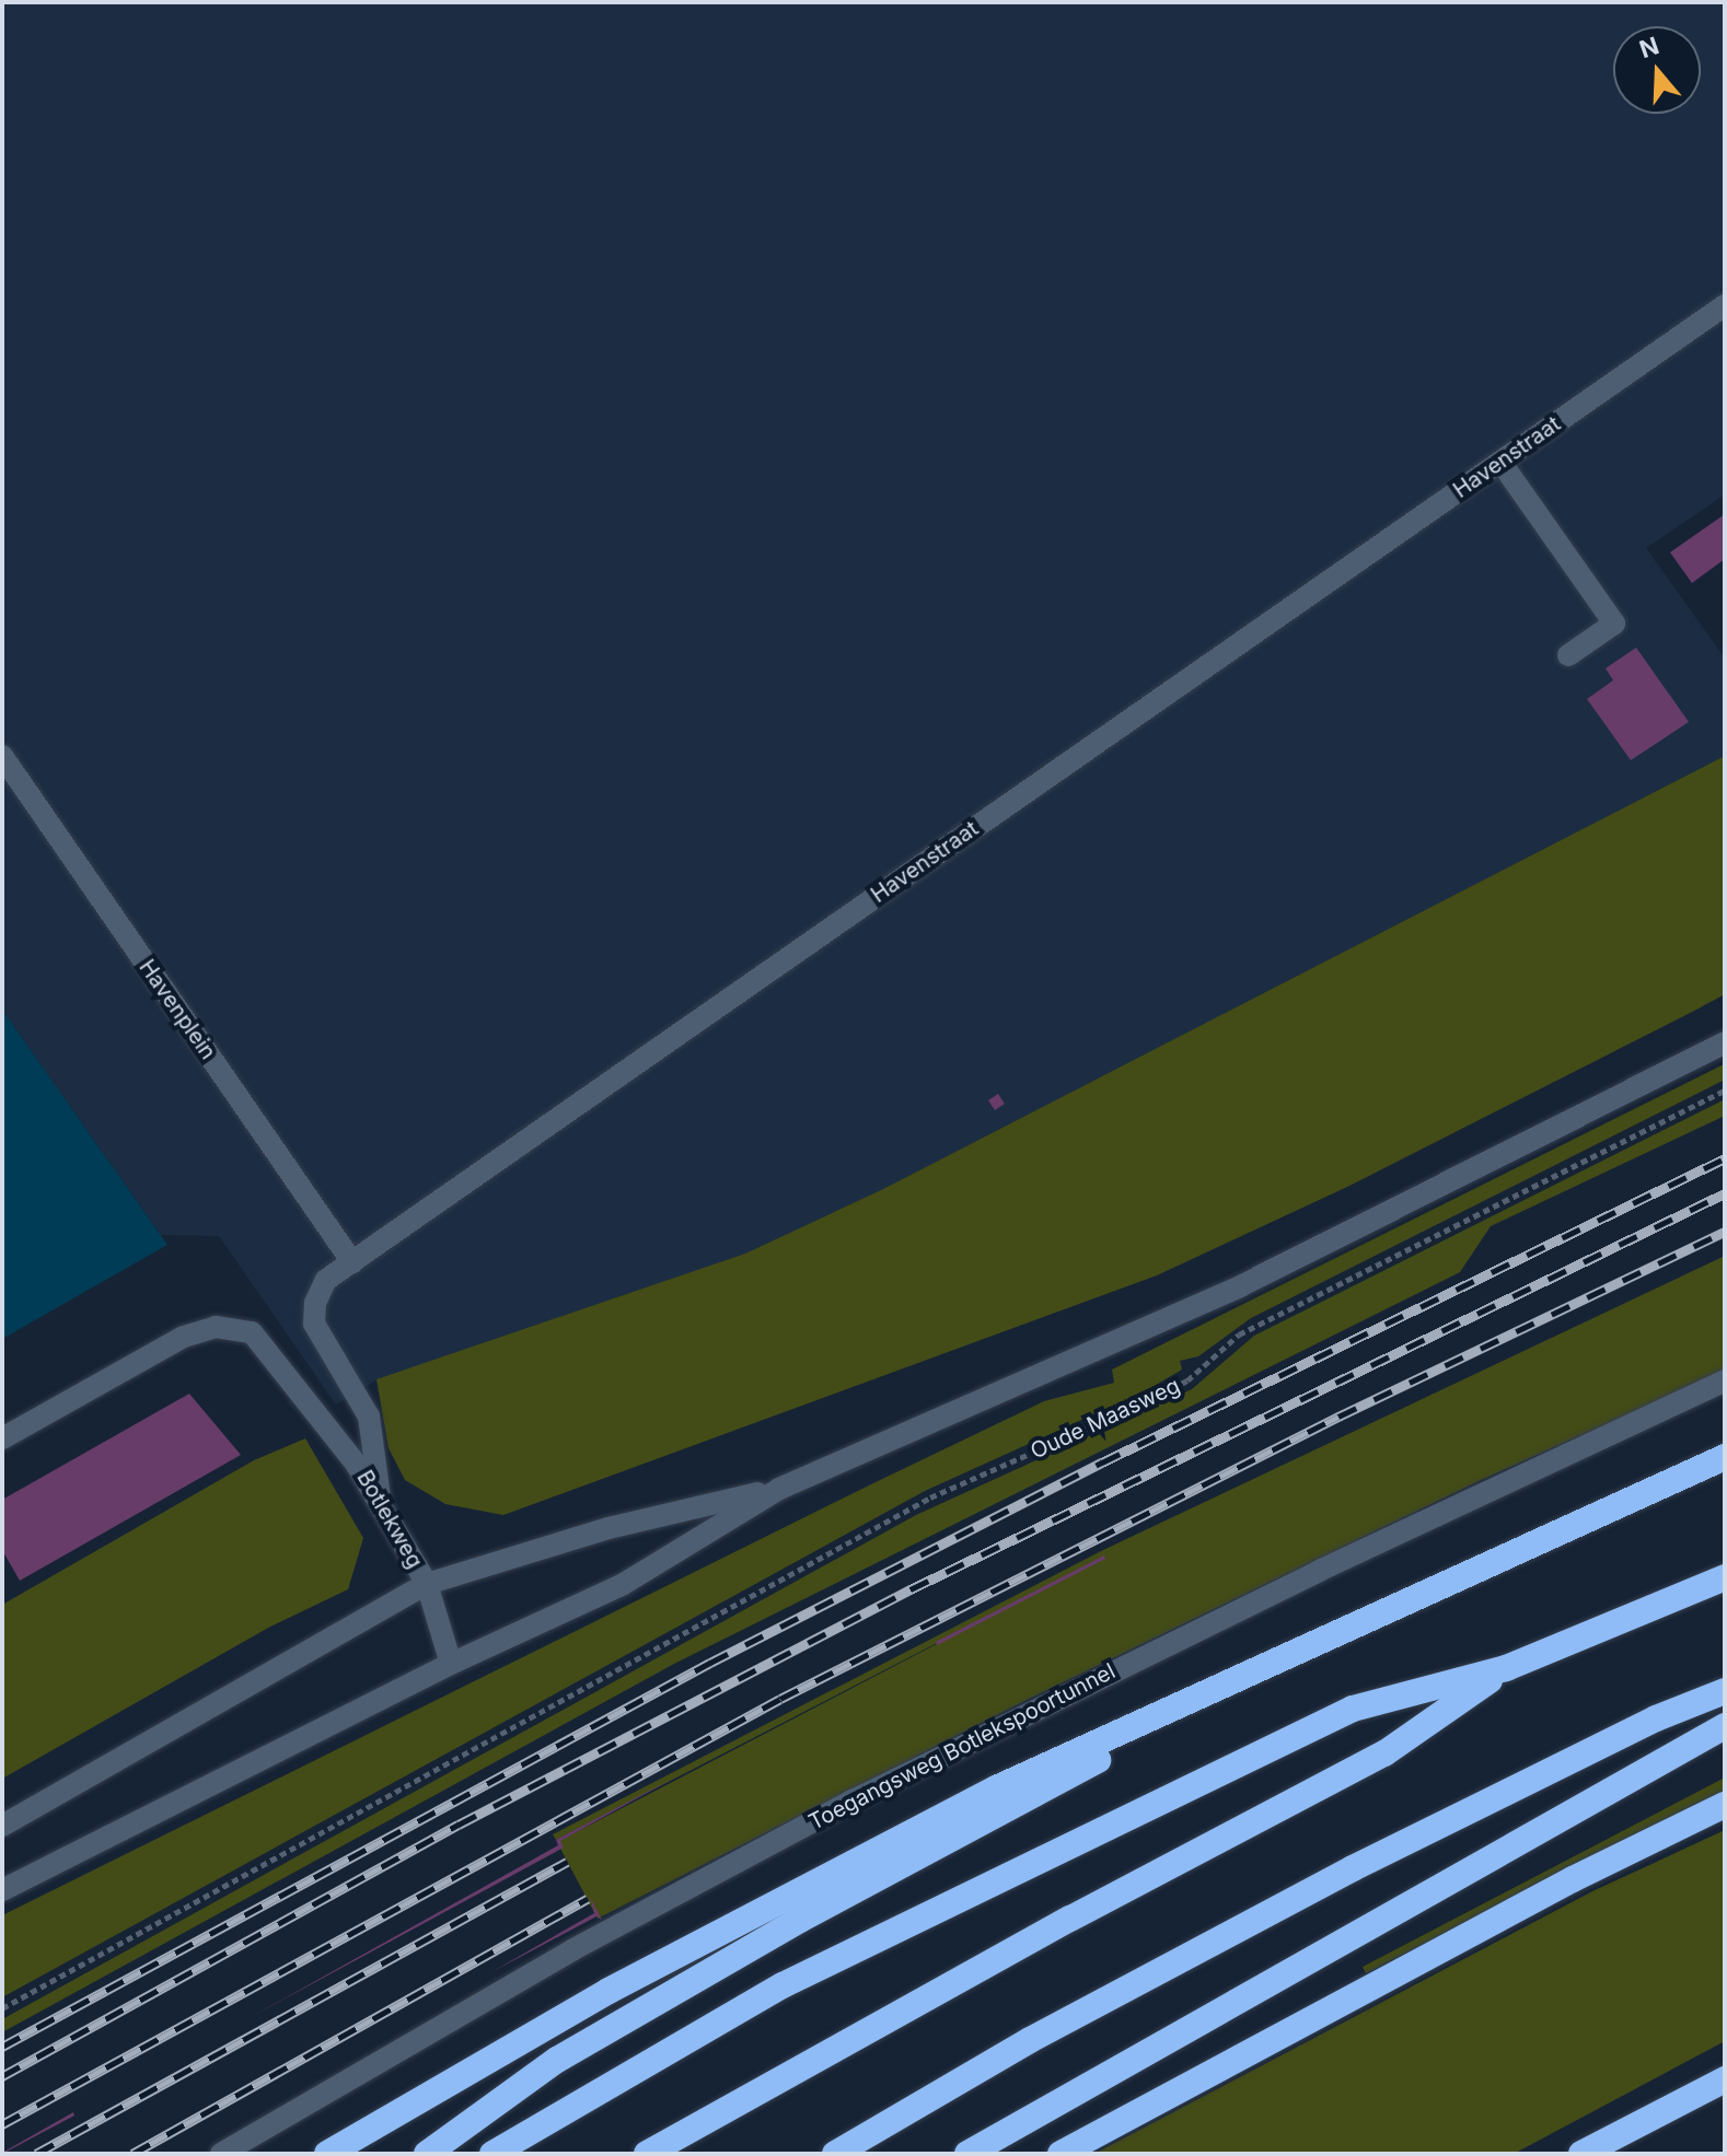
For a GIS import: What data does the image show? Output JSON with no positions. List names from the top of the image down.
{
  "streets": {
    "street": [
      "Havenstraat",
      "Havenplein",
      "Botlekweg",
      "Toegangsweg Botlekspoortunnel"
    ],
    "path": ["Oude Maasweg"]
  },
  "crossings": [
    ["Havenstraat", "Havenplein"],
    ["Havenstraat", "Botlekweg"]
  ],
  "north": "top"
}
